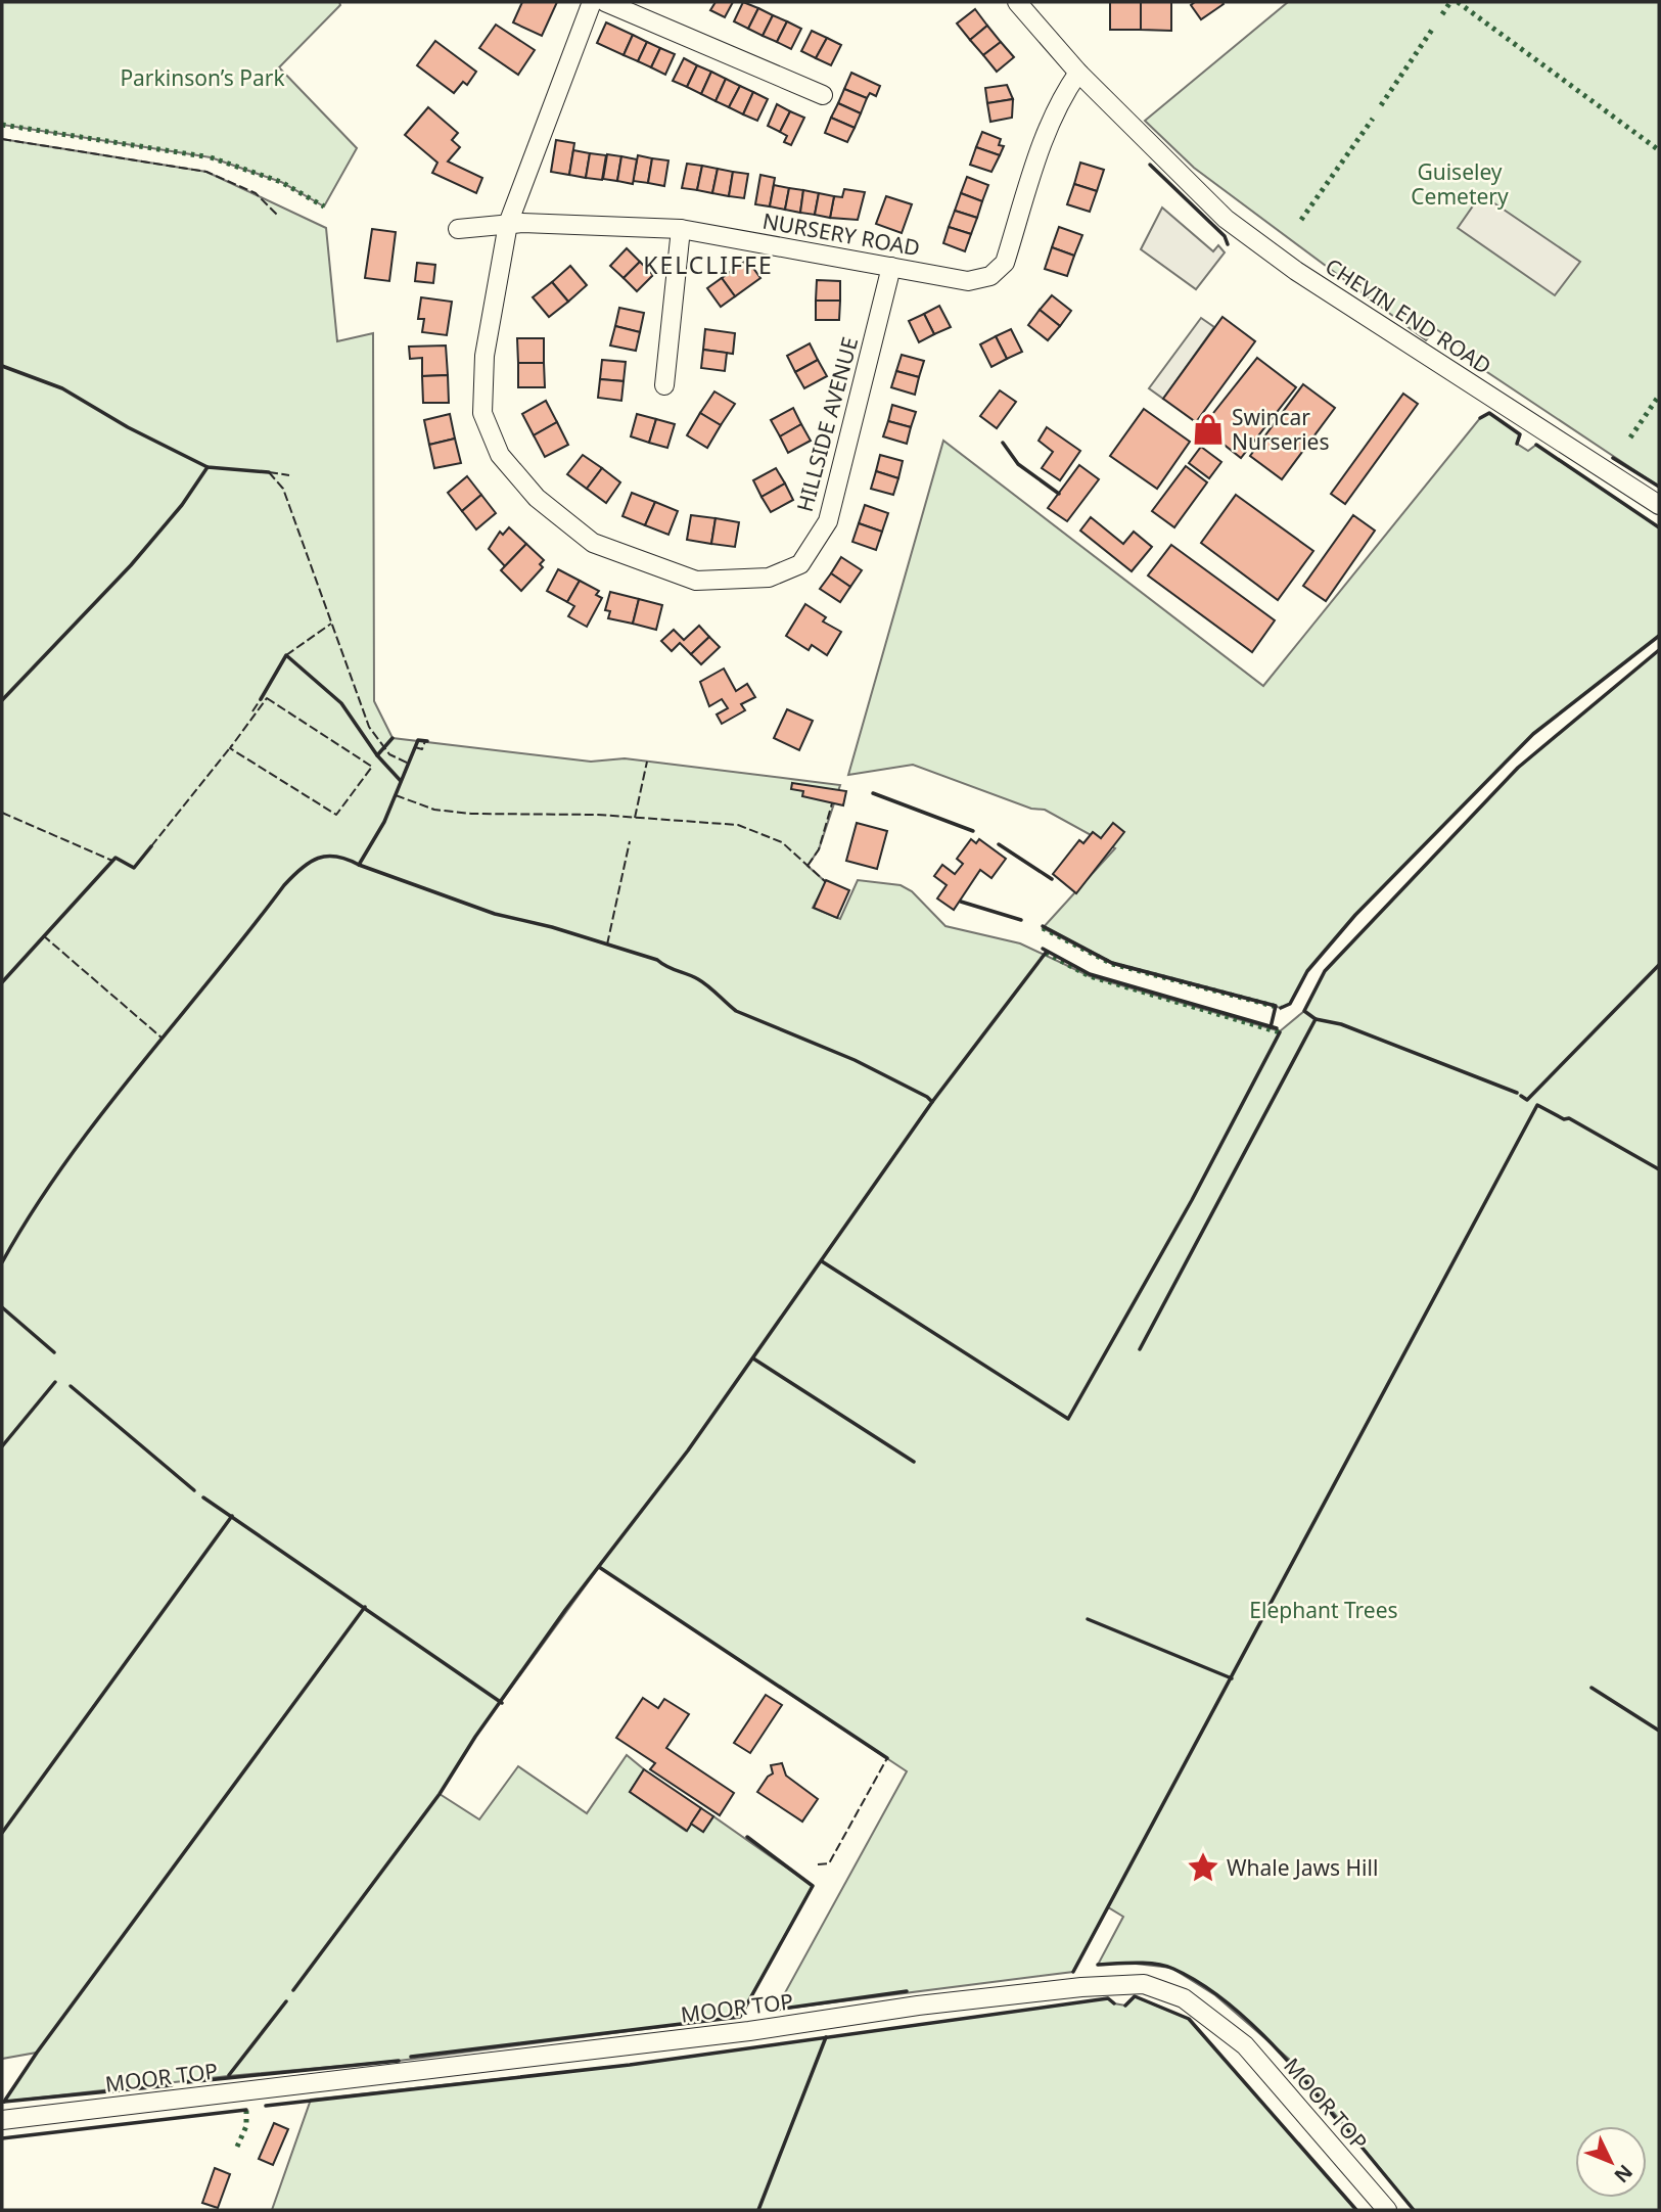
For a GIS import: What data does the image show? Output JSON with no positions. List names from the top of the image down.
{
  "streets": {
    "street": [
      "NURSERY ROAD",
      "CHEVIN END ROAD",
      "HILLSIDE AVENUE",
      "MOOR TOP"
    ]
  },
  "crossings": [
    ["NURSERY ROAD", "CHEVIN END ROAD"],
    ["NURSERY ROAD", "HILLSIDE AVENUE"]
  ],
  "districts": ["KELCLIFFE"],
  "parks": ["Parkinson’s Park", "Guiseley Cemetery", "Elephant Trees"],
  "places": {
    "shop": ["Swincar Nurseries"],
    "place": ["Whale Jaws Hill"]
  },
  "north": "bottom right"
}
